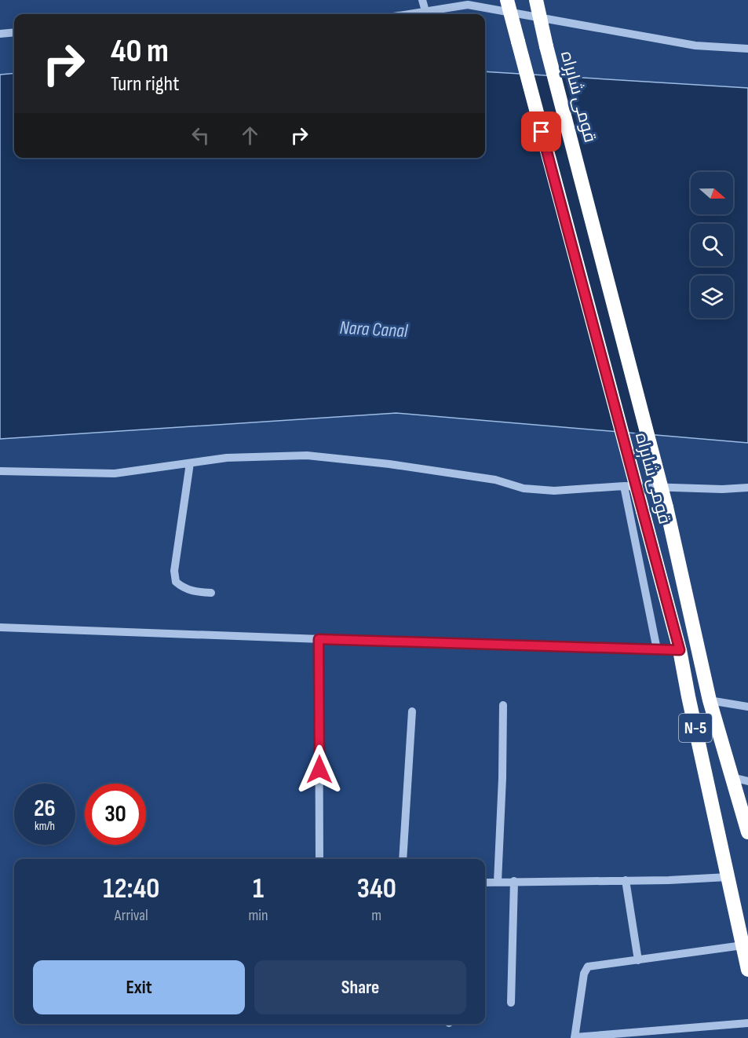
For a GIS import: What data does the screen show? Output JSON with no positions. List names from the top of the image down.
{
  "streets": {
    "highway": ["قومی شاہراہ", "N-5"]
  },
  "water": ["Nara Canal"],
  "north": "right",
  "page": {
    "turn": ["40 m", "Turn right"],
    "speed": "26 km/h",
    "limit": "30",
    "eta": [
      "12:40",
      "Arrival",
      "1",
      "min",
      "340",
      "m"
    ],
    "buttons": ["Exit", "Share"]
  }
}
